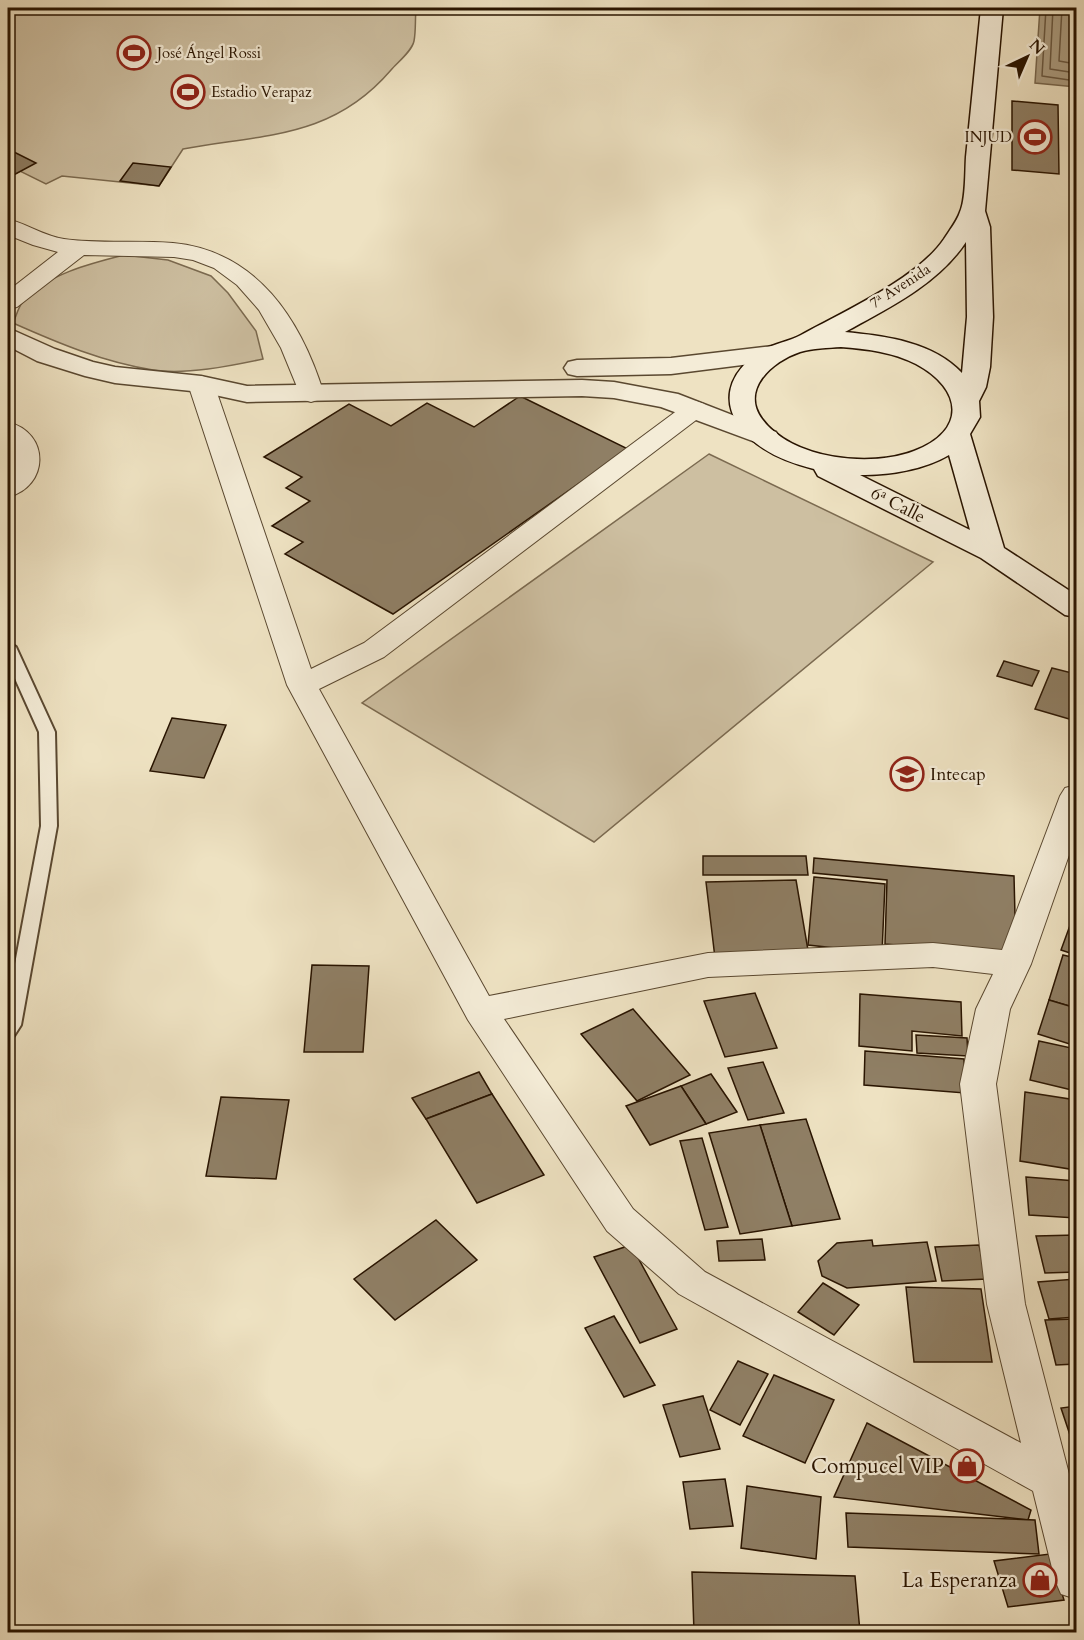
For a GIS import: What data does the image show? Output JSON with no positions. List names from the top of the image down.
{
  "streets": {
    "main road": ["7ª Avenida", "6ª Calle"]
  },
  "crossings": [
    ["7ª Avenida", "6ª Calle"]
  ],
  "places": {
    "sports": ["José Ángel Rossi", "Estadio Verapaz", "INJUD"],
    "school or university": ["Intecap"],
    "shop": ["Compucel VIP", "La Esperanza"]
  },
  "north": "top right"
}
